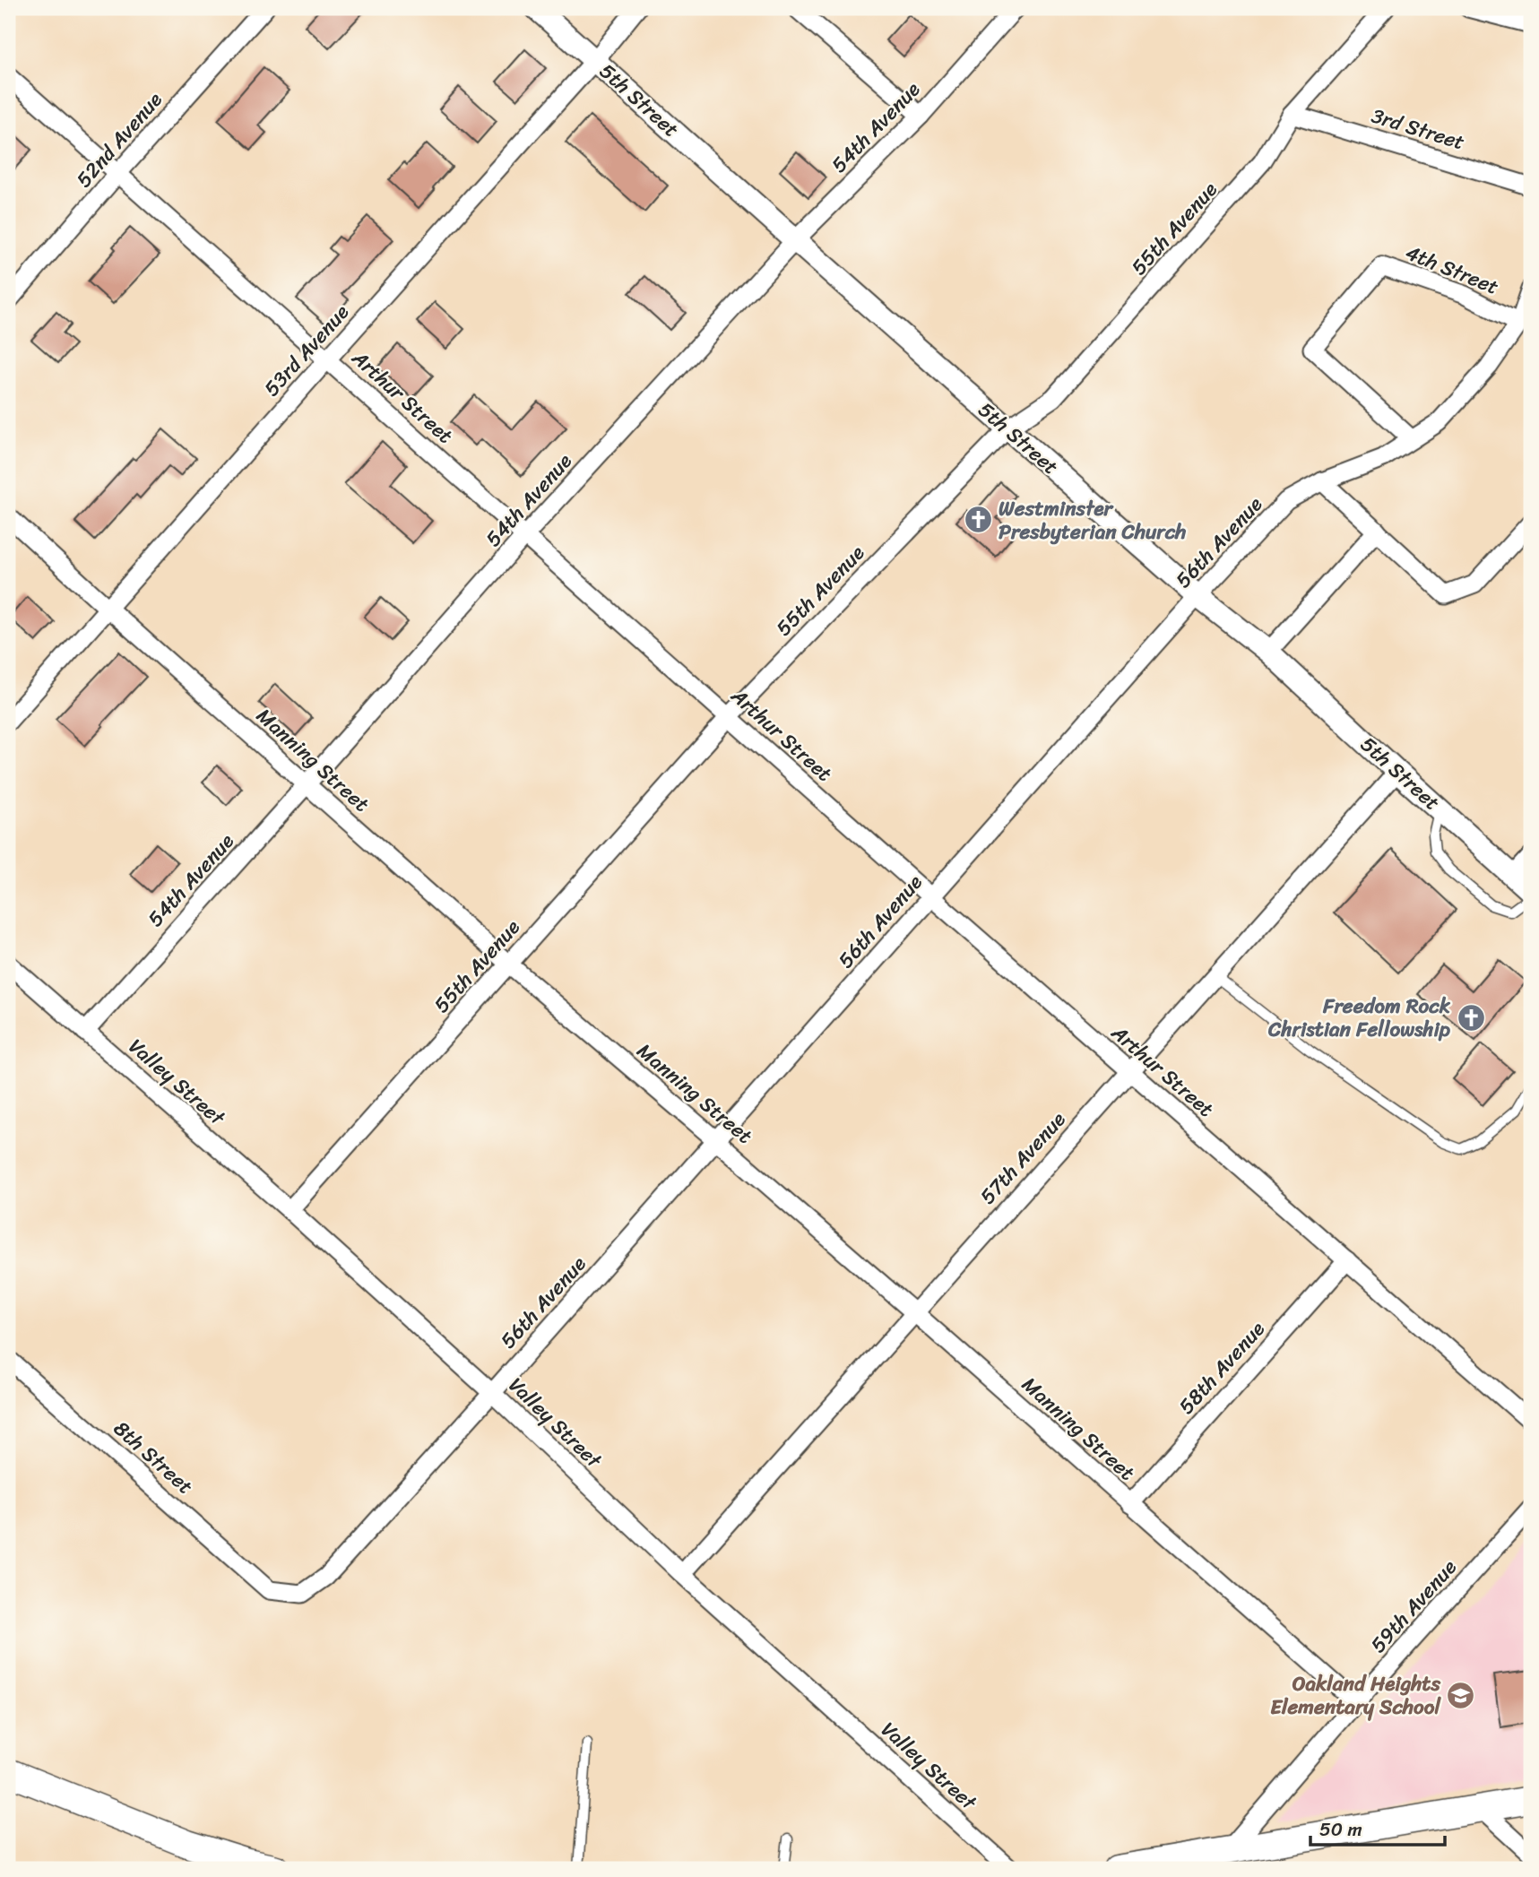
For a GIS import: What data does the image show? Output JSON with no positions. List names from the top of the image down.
{
  "streets": {
    "street": [
      "5th Street",
      "54th Avenue",
      "3rd Street",
      "52nd Avenue",
      "55th Avenue",
      "4th Street",
      "53rd Avenue",
      "Arthur Street",
      "56th Avenue",
      "Manning Street",
      "Valley Street",
      "57th Avenue",
      "58th Avenue",
      "8th Street",
      "59th Avenue"
    ]
  },
  "crossings": [
    ["5th Street", "54th Avenue"],
    ["5th Street", "55th Avenue"],
    ["5th Street", "53rd Avenue"],
    ["5th Street", "56th Avenue"],
    ["5th Street", "57th Avenue"],
    ["54th Avenue", "Arthur Street"],
    ["54th Avenue", "Manning Street"],
    ["54th Avenue", "Valley Street"],
    ["3rd Street", "55th Avenue"],
    ["52nd Avenue", "Arthur Street"],
    ["55th Avenue", "Arthur Street"],
    ["55th Avenue", "Manning Street"],
    ["55th Avenue", "Valley Street"],
    ["4th Street", "56th Avenue"],
    ["53rd Avenue", "Arthur Street"],
    ["53rd Avenue", "Manning Street"],
    ["Arthur Street", "56th Avenue"],
    ["Arthur Street", "57th Avenue"],
    ["Arthur Street", "58th Avenue"],
    ["56th Avenue", "Manning Street"],
    ["56th Avenue", "Valley Street"],
    ["56th Avenue", "8th Street"],
    ["Manning Street", "57th Avenue"],
    ["Manning Street", "58th Avenue"],
    ["Manning Street", "59th Avenue"],
    ["Valley Street", "57th Avenue"]
  ],
  "places": {
    "church": ["Westminster Presbyterian Church", "Freedom Rock Christian Fellowship"],
    "school or university": ["Oakland Heights Elementary School"]
  },
  "scale_bar": "50 m"
}
